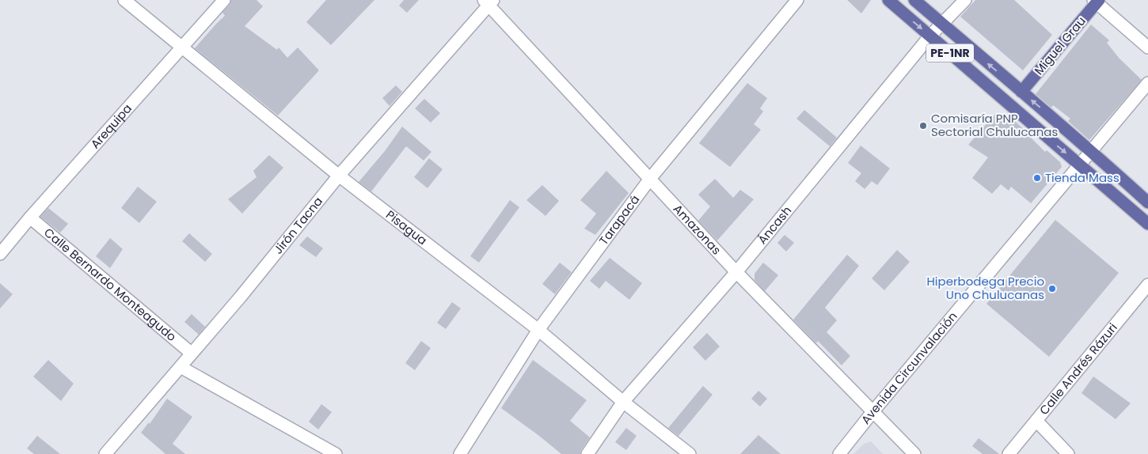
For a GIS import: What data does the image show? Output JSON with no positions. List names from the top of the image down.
{
  "streets": {
    "main road": ["Miguel Grau", "PE-1NR"],
    "street": [
      "Arequipa",
      "Tarapacá",
      "Áncash",
      "Jirón Tacna",
      "Pisagua",
      "Amazonas",
      "Calle Bernardo Monteagudo",
      "Avenida Circunvalación",
      "Calle Andrés Rázuri"
    ]
  },
  "crossings": [
    ["Miguel Grau", "PE-1NR"],
    ["PE-1NR", "Áncash"],
    ["PE-1NR", "Avenida Circunvalación"],
    ["Arequipa", "Pisagua"],
    ["Arequipa", "Calle Bernardo Monteagudo"],
    ["Tarapacá", "Pisagua"],
    ["Tarapacá", "Amazonas"],
    ["Áncash", "Pisagua"],
    ["Áncash", "Amazonas"],
    ["Jirón Tacna", "Pisagua"],
    ["Jirón Tacna", "Amazonas"],
    ["Jirón Tacna", "Calle Bernardo Monteagudo"],
    ["Amazonas", "Avenida Circunvalación"]
  ],
  "places": ["Comisaría PNP Sectorial Chulucanas", "Tienda Mass", "Hiperbodega Precio Uno Chulucanas"]
}
